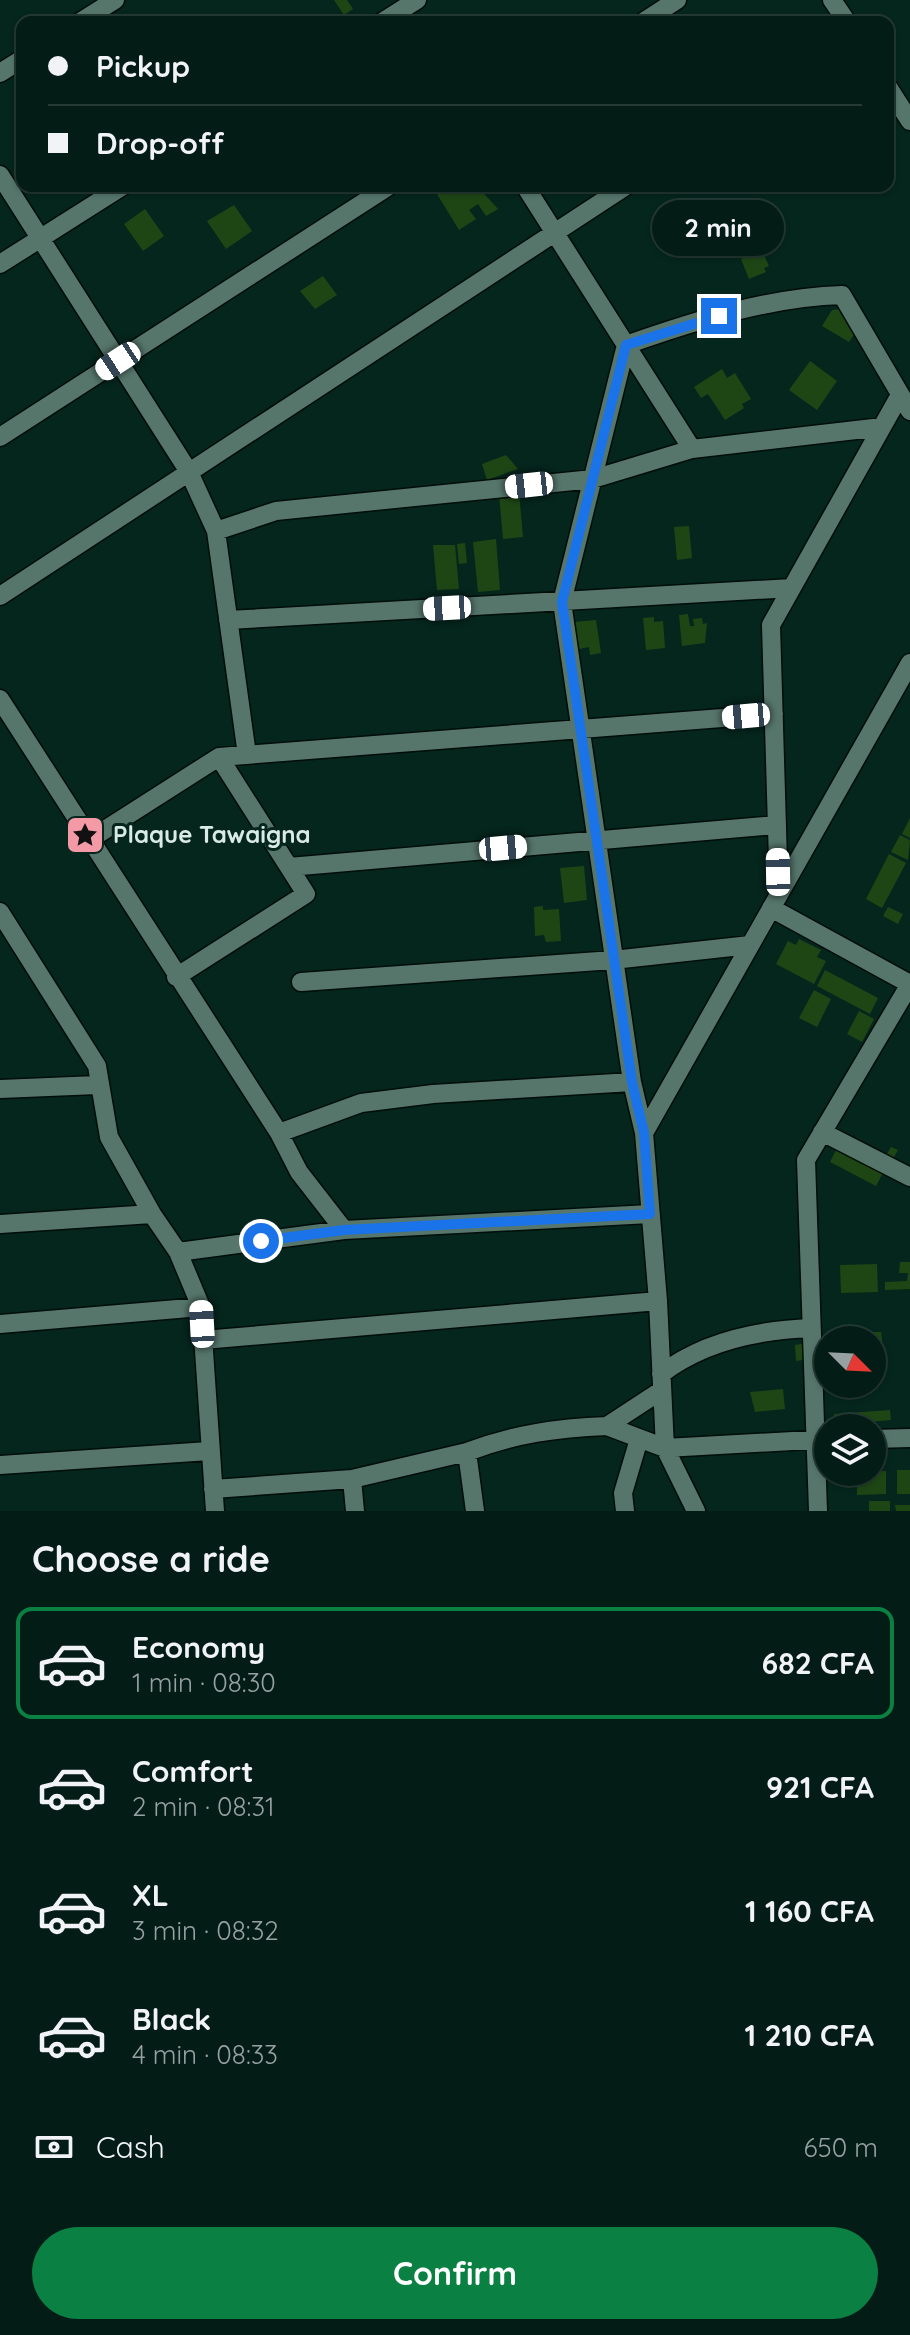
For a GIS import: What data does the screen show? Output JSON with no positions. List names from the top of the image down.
{
  "places": {
    "place": ["Plaque Tawaigna"]
  },
  "north": "bottom right",
  "page": {
    "banner": ["Pickup", "Drop-off"],
    "bubble": "2 min",
    "heading": "Choose a ride",
    "list": [
      {
        "name": "Economy",
        "note": "1 min · 08:30",
        "value": "682 CFA"
      },
      {
        "name": "Comfort",
        "note": "2 min · 08:31",
        "value": "921 CFA"
      },
      {
        "name": "XL",
        "note": "3 min · 08:32",
        "value": "1 160 CFA"
      },
      {
        "name": "Black",
        "note": "4 min · 08:33",
        "value": "1 210 CFA"
      }
    ],
    "pay": ["Cash", "650 m"],
    "buttons": "Confirm"
  }
}
